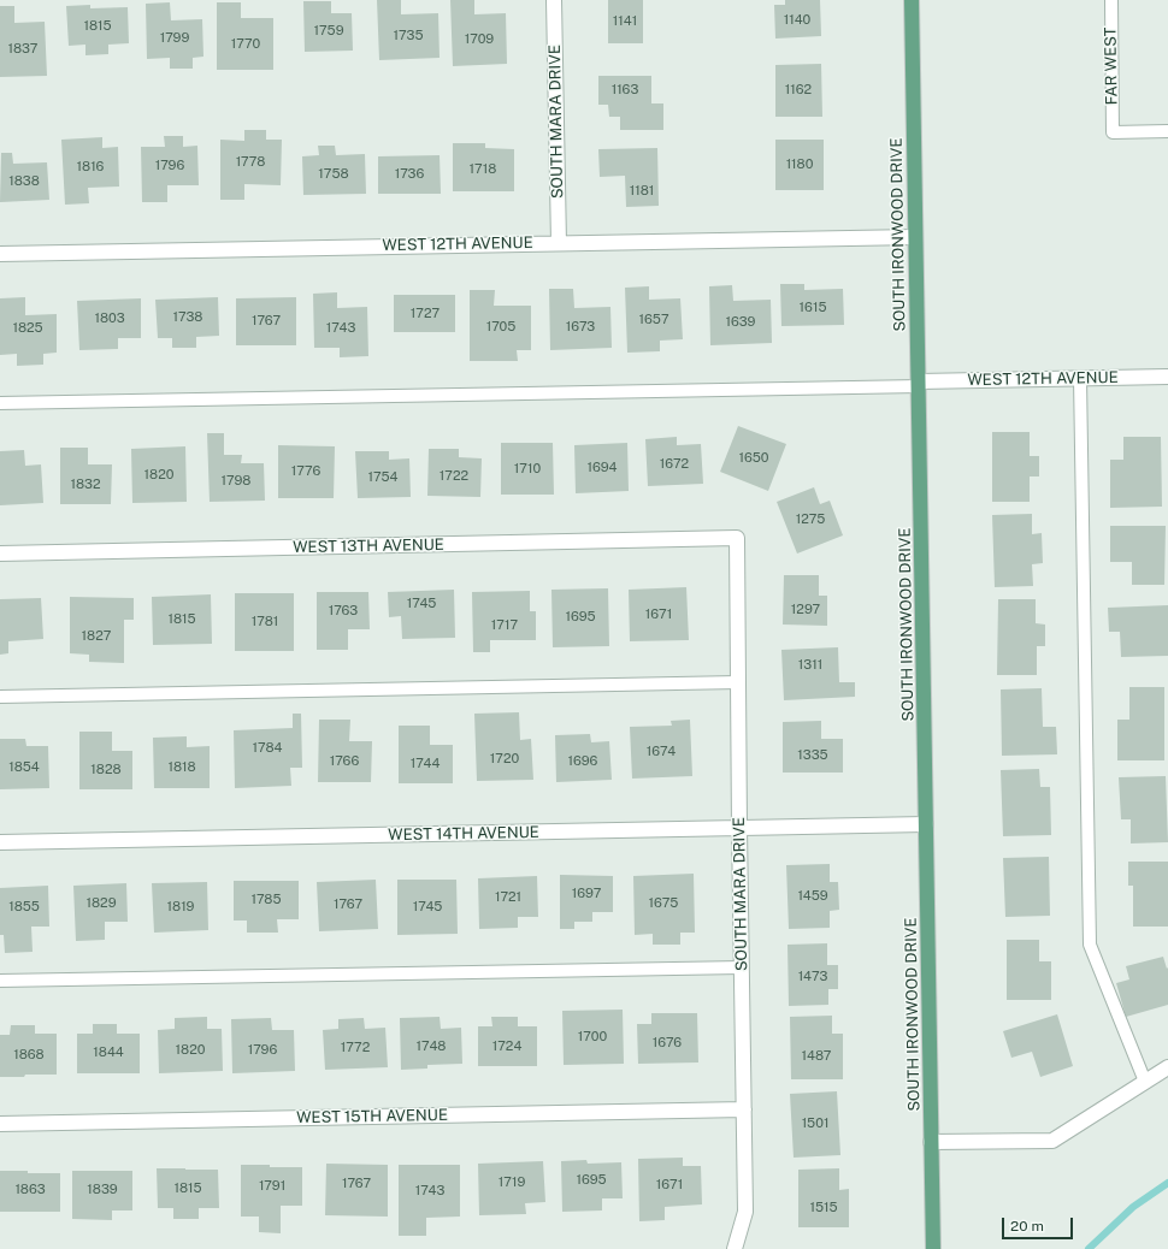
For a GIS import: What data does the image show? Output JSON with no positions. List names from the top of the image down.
{
  "streets": {
    "main road": ["SOUTH IRONWOOD DRIVE"],
    "street": [
      "SOUTH MARA DRIVE",
      "WEST 12TH AVENUE",
      "WEST 13TH AVENUE",
      "WEST 14TH AVENUE",
      "WEST 15TH AVENUE"
    ],
    "lane": ["FAR WEST"]
  },
  "crossings": [
    ["SOUTH MARA DRIVE", "WEST 12TH AVENUE"],
    ["SOUTH MARA DRIVE", "WEST 13TH AVENUE"],
    ["SOUTH MARA DRIVE", "WEST 14TH AVENUE"],
    ["SOUTH MARA DRIVE", "WEST 15TH AVENUE"],
    ["SOUTH IRONWOOD DRIVE", "WEST 12TH AVENUE"],
    ["SOUTH IRONWOOD DRIVE", "WEST 14TH AVENUE"]
  ],
  "house_numbers": [
    "1140",
    "1141",
    "1815",
    "1759",
    "1735",
    "1799",
    "1709",
    "1770",
    "1837",
    "1163",
    "1162",
    "1778",
    "1180",
    "1796",
    "1816",
    "1718",
    "1758",
    "1736",
    "1838",
    "1181",
    "1615",
    "1727",
    "1738",
    "1803",
    "1657",
    "1767",
    "1639",
    "1705",
    "1673",
    "1825",
    "1743",
    "1650",
    "1672",
    "1694",
    "1710",
    "1776",
    "1820",
    "1722",
    "1754",
    "1798",
    "1832",
    "1275",
    "1745",
    "1297",
    "1763",
    "1671",
    "1695",
    "1815",
    "1781",
    "1717",
    "1827",
    "1311",
    "1784",
    "1674",
    "1335",
    "1720",
    "1766",
    "1696",
    "1744",
    "1854",
    "1818",
    "1828",
    "1697",
    "1459",
    "1721",
    "1785",
    "1829",
    "1675",
    "1767",
    "1855",
    "1819",
    "1745",
    "1473",
    "1700",
    "1676",
    "1748",
    "1724",
    "1772",
    "1820",
    "1796",
    "1844",
    "1868",
    "1487",
    "1501",
    "1695",
    "1719",
    "1767",
    "1671",
    "1791",
    "1815",
    "1863",
    "1839",
    "1743",
    "1515"
  ],
  "scale_bar": "20 m"
}
